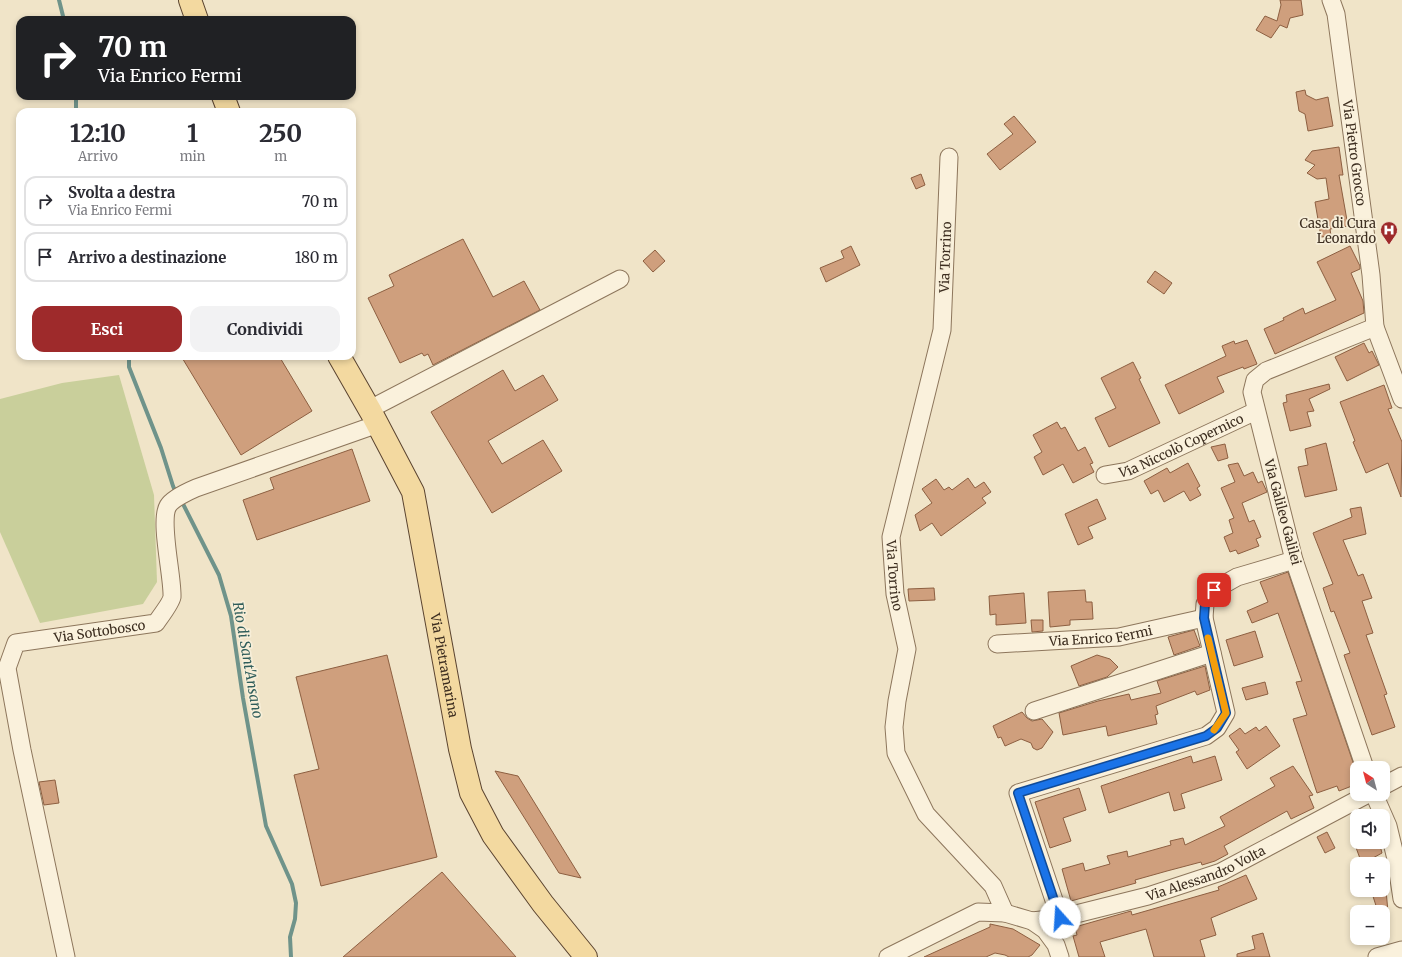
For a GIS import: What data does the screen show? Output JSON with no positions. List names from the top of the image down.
{
  "streets": {
    "main road": ["Via Pietramarina"],
    "street": [
      "Via Pietro Grocco",
      "Via Torrino",
      "Via Niccolò Copernico",
      "Via Galileo Galilei",
      "Via Sottobosco",
      "Via Enrico Fermi",
      "Via Alessandro Volta"
    ]
  },
  "crossings": [
    ["Via Pietro Grocco", "Via Galileo Galilei"],
    ["Via Niccolò Copernico", "Via Galileo Galilei"],
    ["Via Sottobosco", "Via Pietramarina"]
  ],
  "water": ["Rio di Sant'Ansano"],
  "places": {
    "hospital": ["Casa di Cura Leonardo"]
  },
  "north": "top left",
  "page": {
    "turn": ["70 m", "Via Enrico Fermi"],
    "eta": [
      "12:10",
      "Arrivo",
      "1",
      "min",
      "250",
      "m"
    ],
    "list": [
      {
        "name": "Svolta a destra",
        "note": "Via Enrico Fermi",
        "value": "70 m"
      },
      {
        "name": "Arrivo a destinazione",
        "value": "180 m"
      }
    ],
    "buttons": ["Esci", "Condividi"],
    "map_buttons": ["+", "−"]
  }
}
